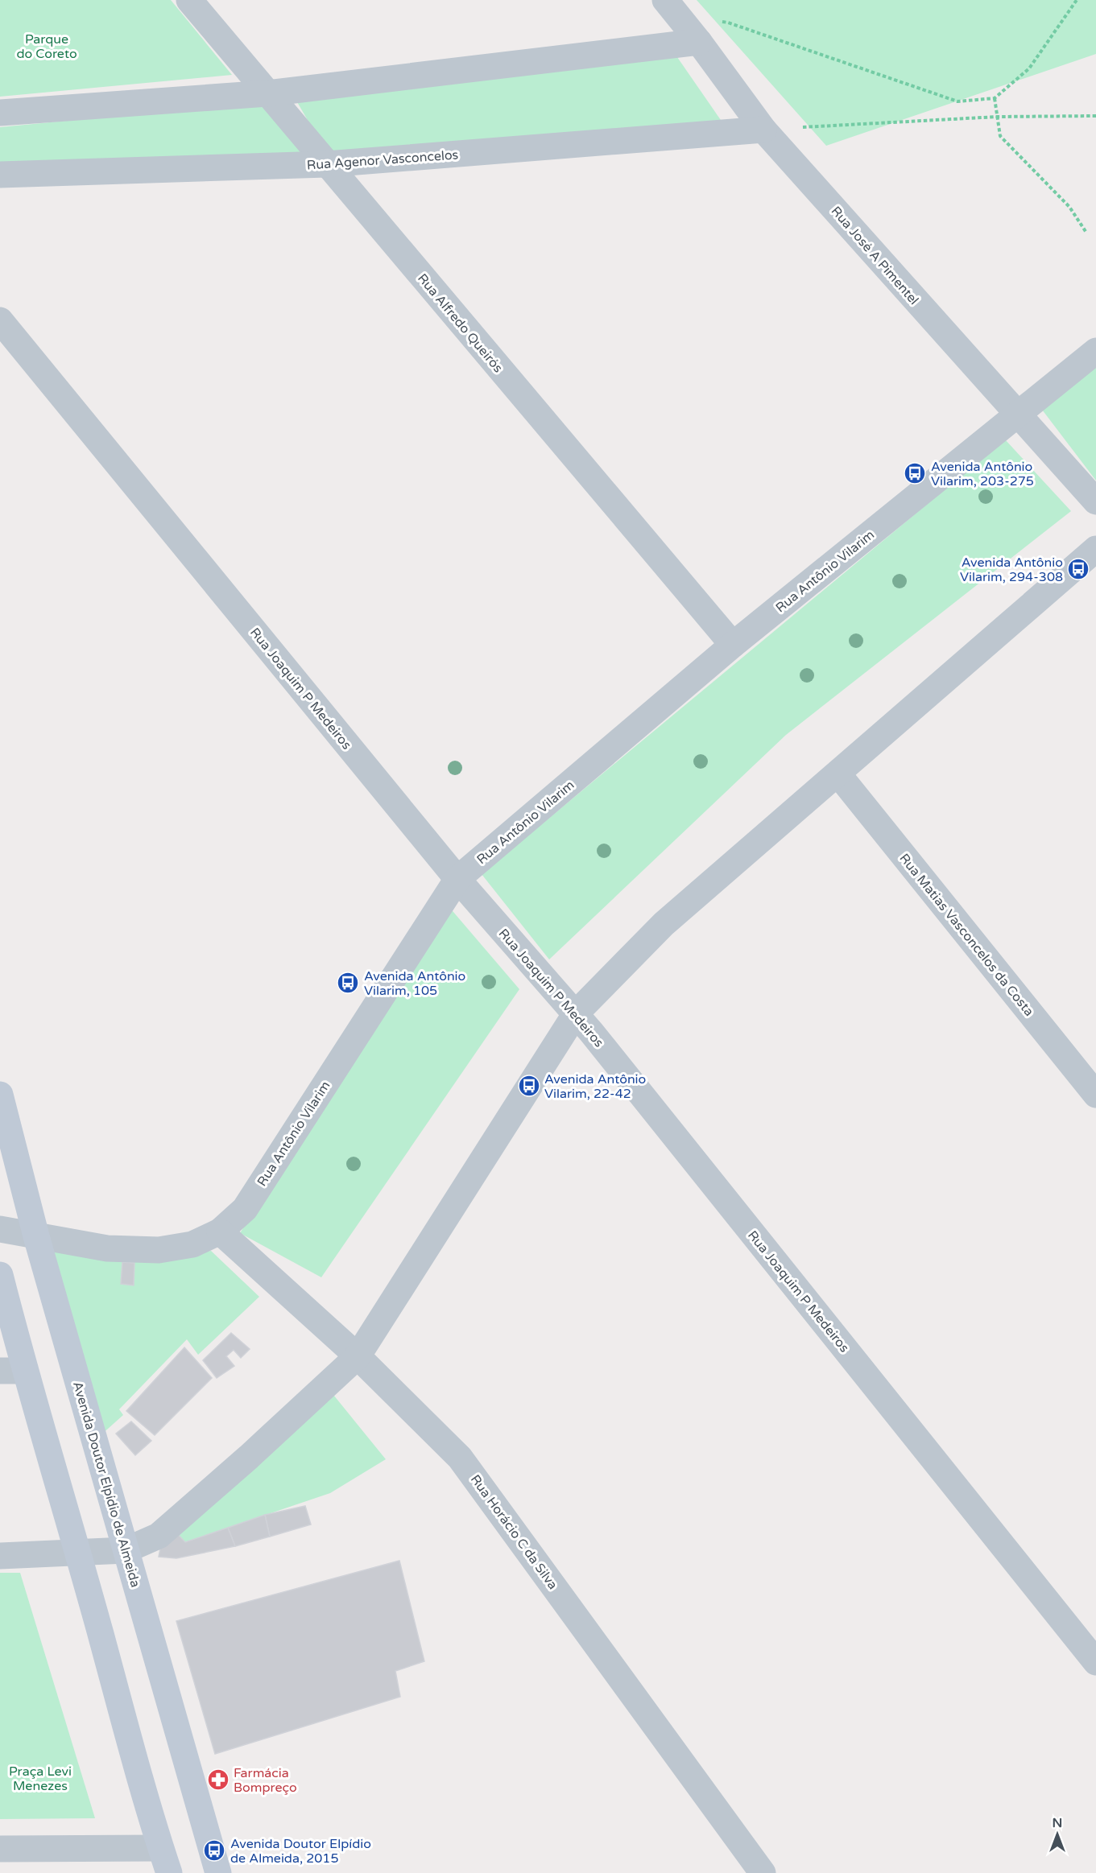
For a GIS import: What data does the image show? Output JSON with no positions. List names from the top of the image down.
{
  "streets": {
    "main road": ["Avenida Doutor Elpídio de Almeida"],
    "street": [
      "Rua Agenor Vasconcelos",
      "Rua José A Pimentel",
      "Rua Alfredo Queirós",
      "Rua Antônio Vilarim",
      "Rua Joaquim P Medeiros",
      "Rua Matias Vasconcelos da Costa",
      "Rua Horácio C da Silva"
    ]
  },
  "crossings": [
    ["Rua Agenor Vasconcelos", "Rua José A Pimentel"],
    ["Rua Agenor Vasconcelos", "Rua Alfredo Queirós"],
    ["Rua José A Pimentel", "Rua Antônio Vilarim"],
    ["Rua Alfredo Queirós", "Rua Antônio Vilarim"],
    ["Rua Antônio Vilarim", "Rua Joaquim P Medeiros"],
    ["Rua Antônio Vilarim", "Avenida Doutor Elpídio de Almeida"],
    ["Rua Antônio Vilarim", "Rua Horácio C da Silva"]
  ],
  "parks": ["Parque do Coreto", "Praça Levi Menezes"],
  "places": {
    "bus stop": [
      "Avenida Antônio Vilarim, 203-275",
      "Avenida Antônio Vilarim, 294-308",
      "Avenida Antônio Vilarim, 105",
      "Avenida Antônio Vilarim, 22-42",
      "Avenida Doutor Elpídio de Almeida, 2015"
    ],
    "pharmacy": ["Farmácia Bompreço"]
  },
  "north": "top"
}
